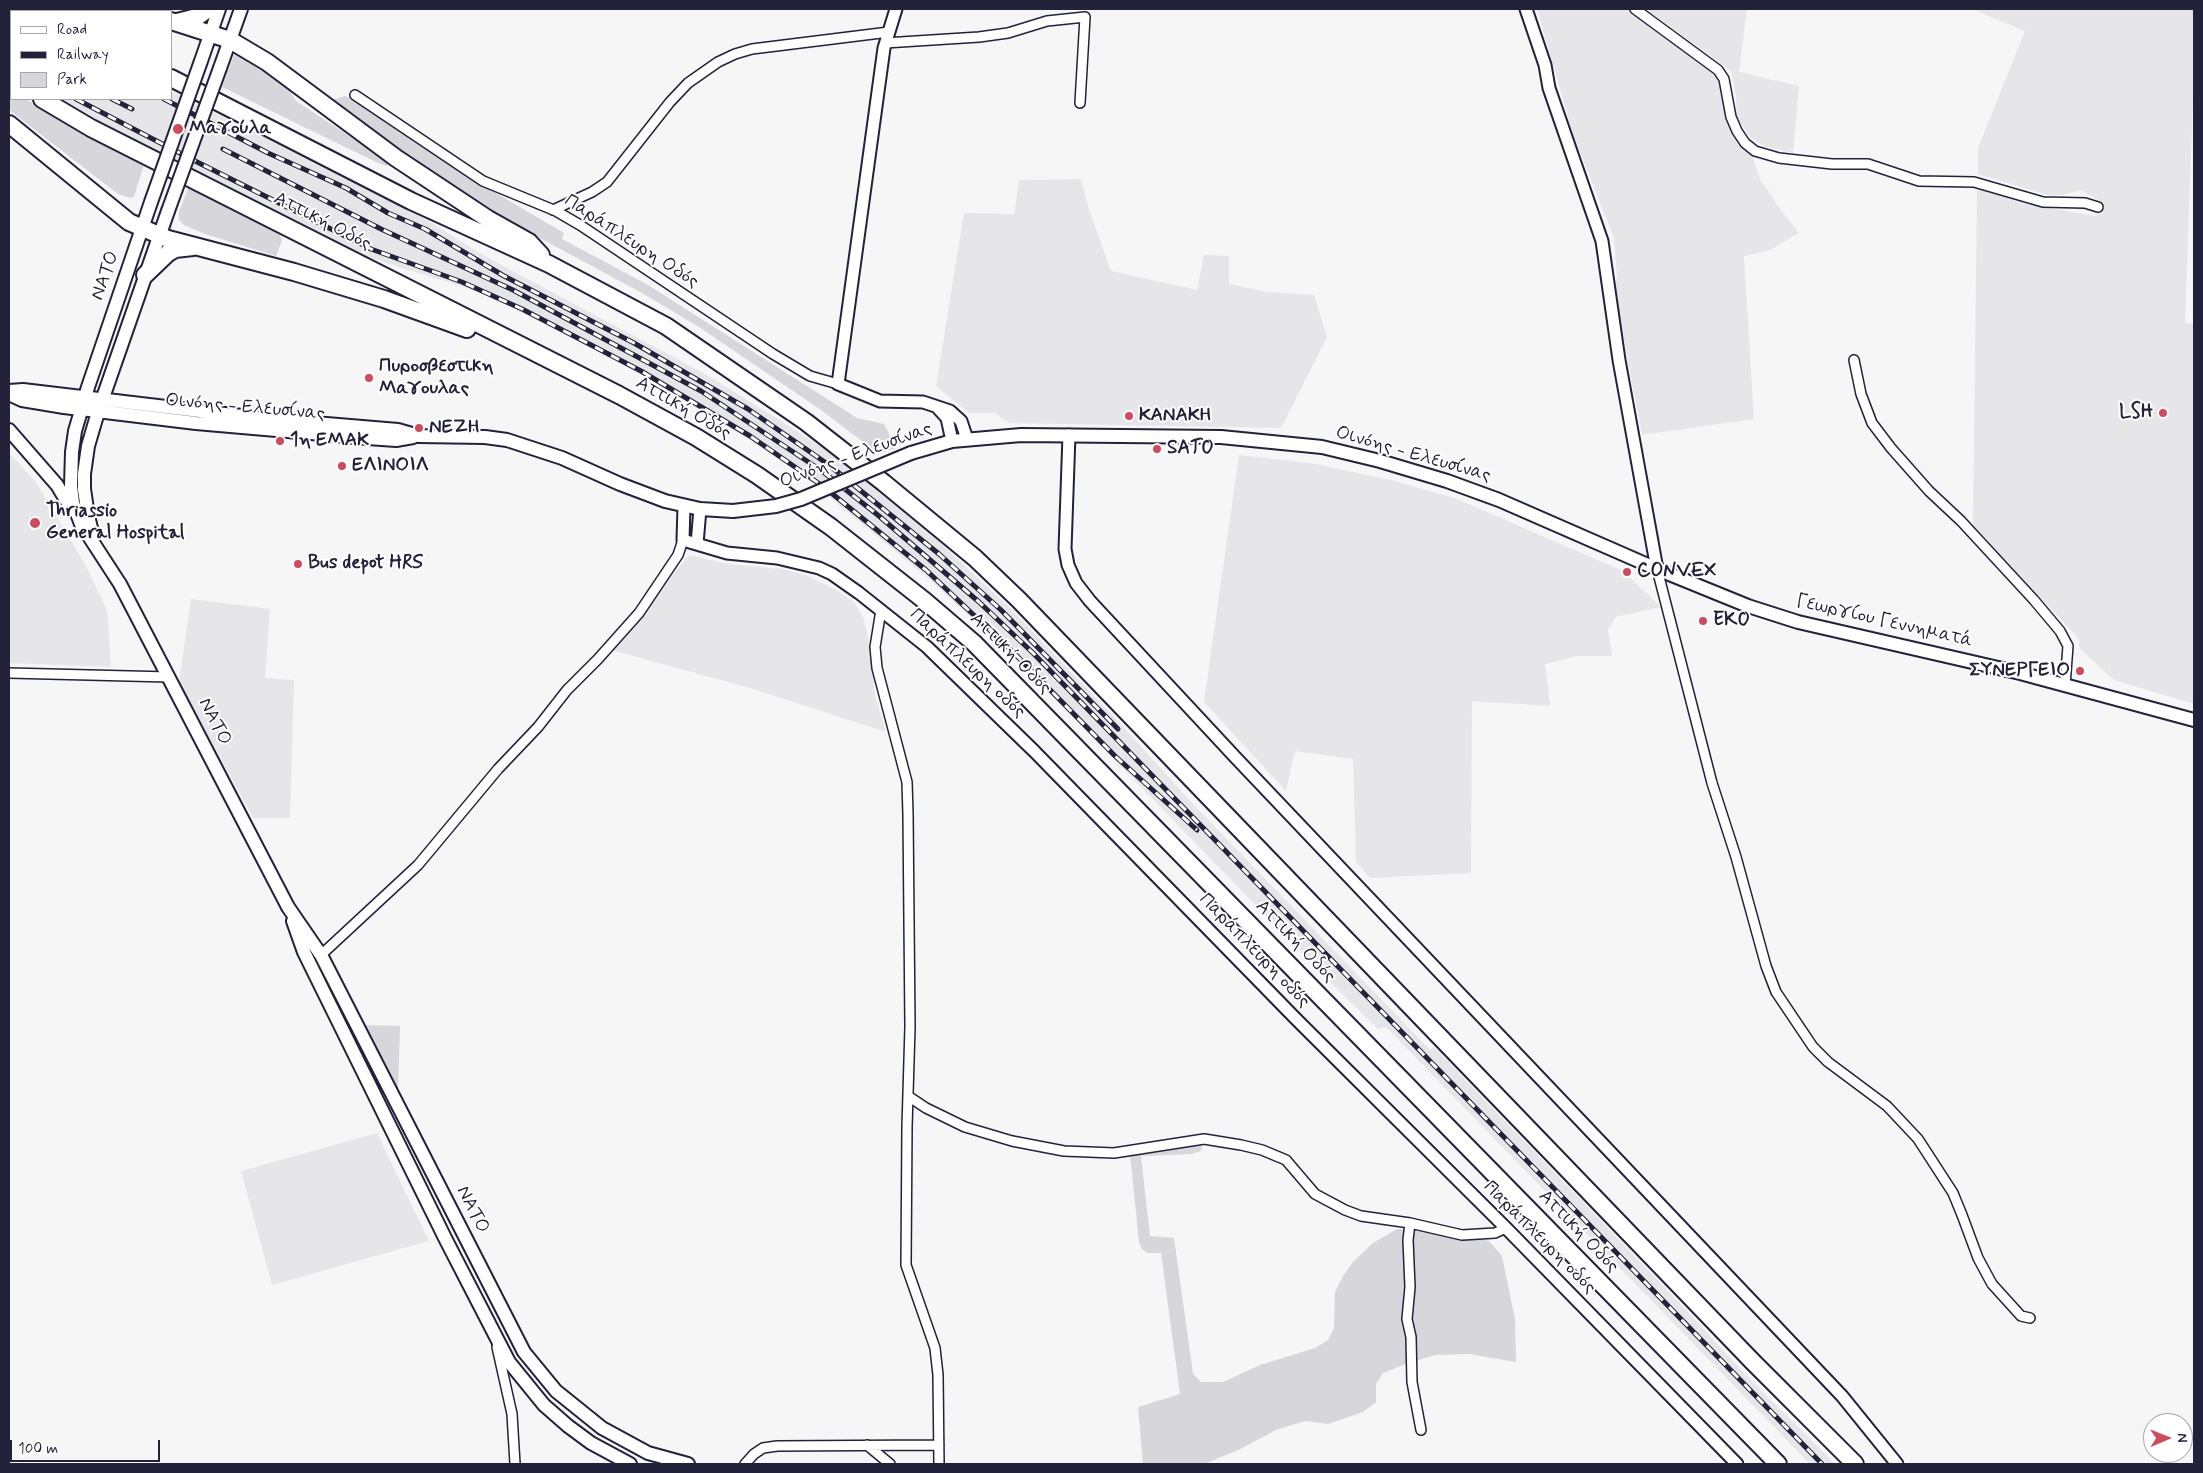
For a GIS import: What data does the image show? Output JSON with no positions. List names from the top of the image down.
{
  "streets": {
    "highway": ["Αττική Οδός"],
    "main road": ["ΝΑΤΟ", "Οινόης - Ελευσίνας", "Γεωργίου Γεννηματά"],
    "street": ["Παράπλευρη Οδός", "Παράπλευρη οδός"]
  },
  "crossings": [
    ["ΝΑΤΟ", "Οινόης - Ελευσίνας"],
    ["Οινόης - Ελευσίνας", "Γεωργίου Γεννηματά"]
  ],
  "places": [
    "Μαγούλα",
    "Πυροσβεστικη Μαγουλας",
    "LSH",
    "ΚΑΝΑΚΗ",
    "ΝΕΖΗ",
    "1η ΕΜΑΚ",
    "SATO",
    "ΕΛΙΝΟΙΛ",
    "Thriassio General Hospital",
    "Bus depot HRS",
    "CONVEX",
    "EKO",
    "ΣΥΝΕΡΓΕΙΟ"
  ],
  "legend": ["Road", "Railway", "Park"],
  "scale_bar": "100 m",
  "north": "right"
}
